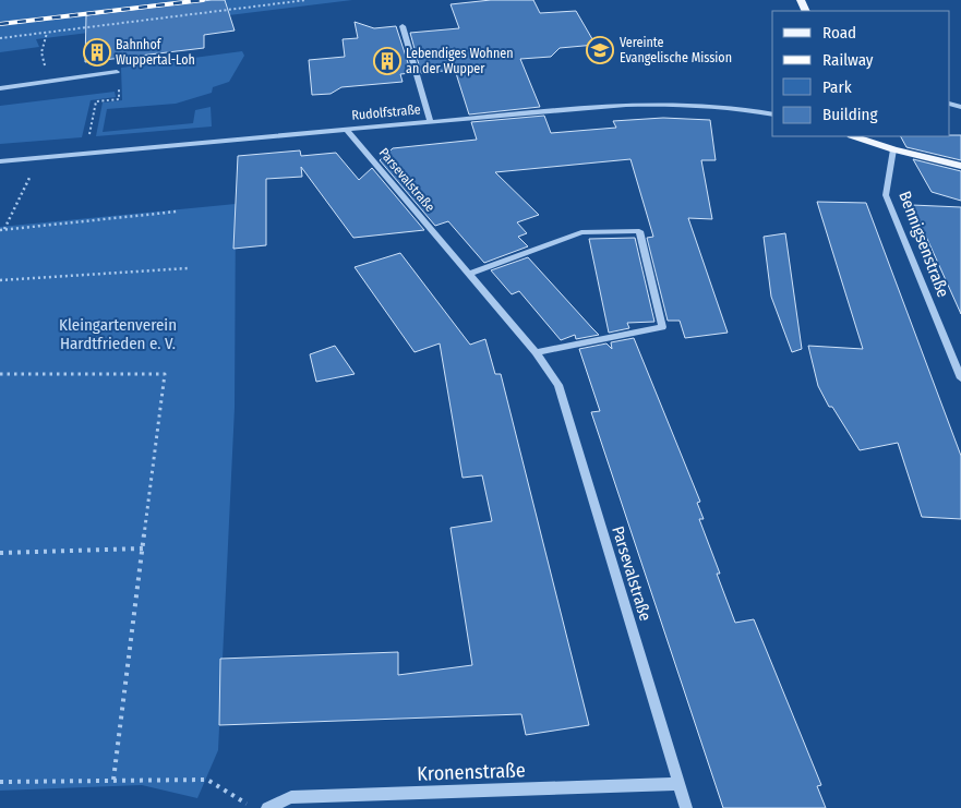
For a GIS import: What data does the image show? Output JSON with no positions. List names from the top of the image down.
{
  "streets": {
    "street": [
      "Rudolfstraße",
      "Parsevalstraße",
      "Bennigsenstraße",
      "Kronenstraße"
    ]
  },
  "crossings": [
    ["Rudolfstraße", "Parsevalstraße"],
    ["Parsevalstraße", "Kronenstraße"]
  ],
  "parks": ["Kleingartenverein Hardtfrieden e. V."],
  "places": {
    "school or university": ["Vereinte Evangelische Mission"],
    "building": ["Bahnhof Wuppertal-Loh", "Lebendiges Wohnen an der Wupper"]
  },
  "legend": [
    "Road",
    "Railway",
    "Park",
    "Building"
  ]
}
